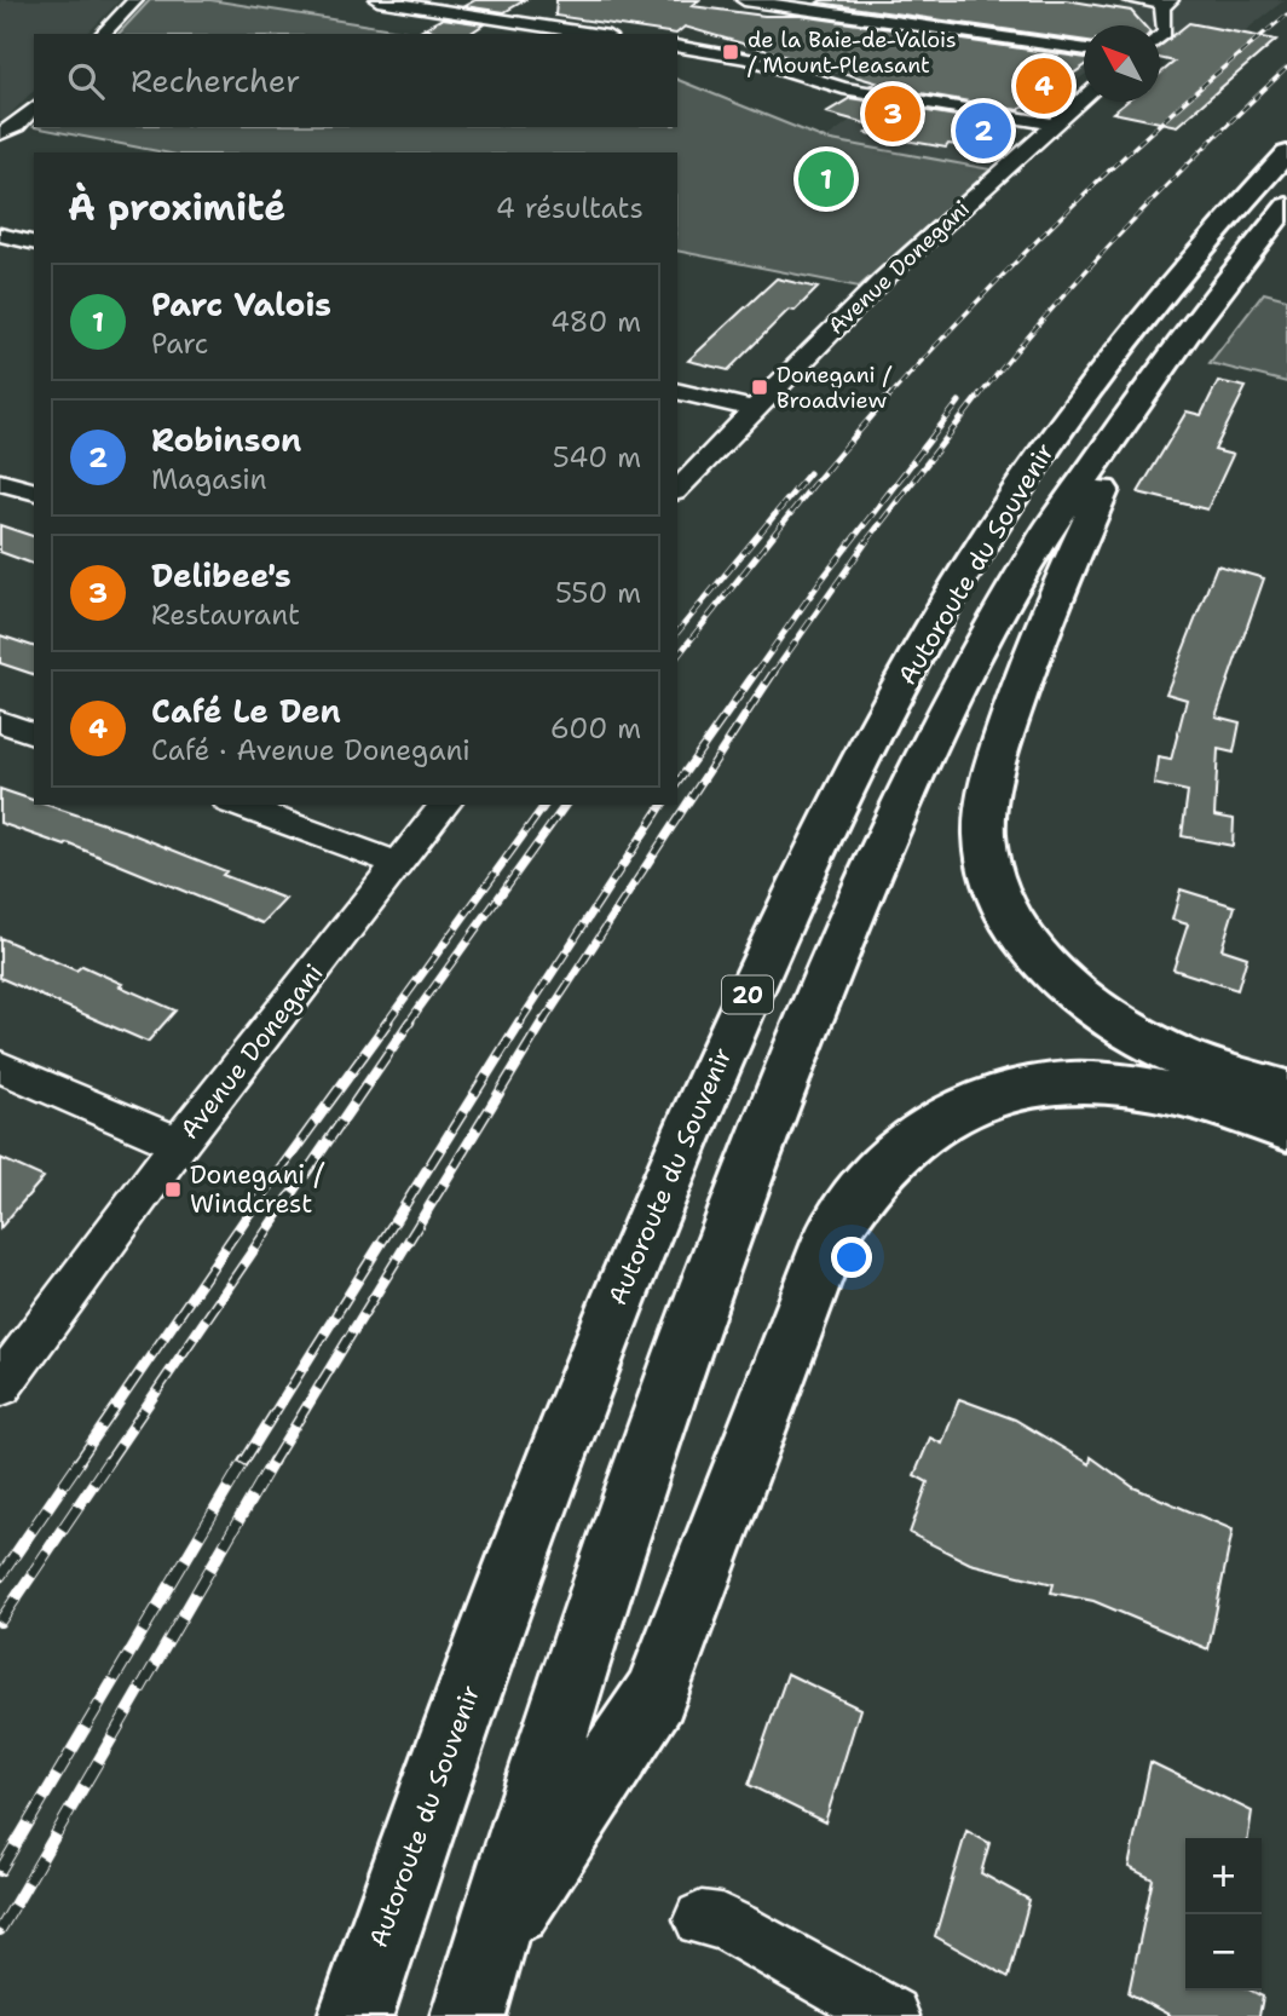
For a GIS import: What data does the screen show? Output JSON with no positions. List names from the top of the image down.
{
  "streets": {
    "highway": ["Autoroute du Souvenir", "20"],
    "street": ["Avenue Donegani"]
  },
  "places": {
    "transit": ["de la Baie-de-Valois / Mount-Pleasant", "Donegani / Broadview", "Donegani / Windcrest"]
  },
  "north": "top left",
  "page": {
    "search": "Rechercher",
    "pins": [
      "4",
      "3",
      "2",
      "1"
    ],
    "heading": ["À proximité", "4 résultats"],
    "list": [
      {
        "mark": "1",
        "name": "Parc Valois",
        "note": "Parc",
        "value": "480 m"
      },
      {
        "mark": "2",
        "name": "Robinson",
        "note": "Magasin",
        "value": "540 m"
      },
      {
        "mark": "3",
        "name": "Delibee's",
        "note": "Restaurant",
        "value": "550 m"
      },
      {
        "mark": "4",
        "name": "Café Le Den",
        "note": "Café · Avenue Donegani",
        "value": "600 m"
      }
    ],
    "map_buttons": ["+", "−"]
  }
}
